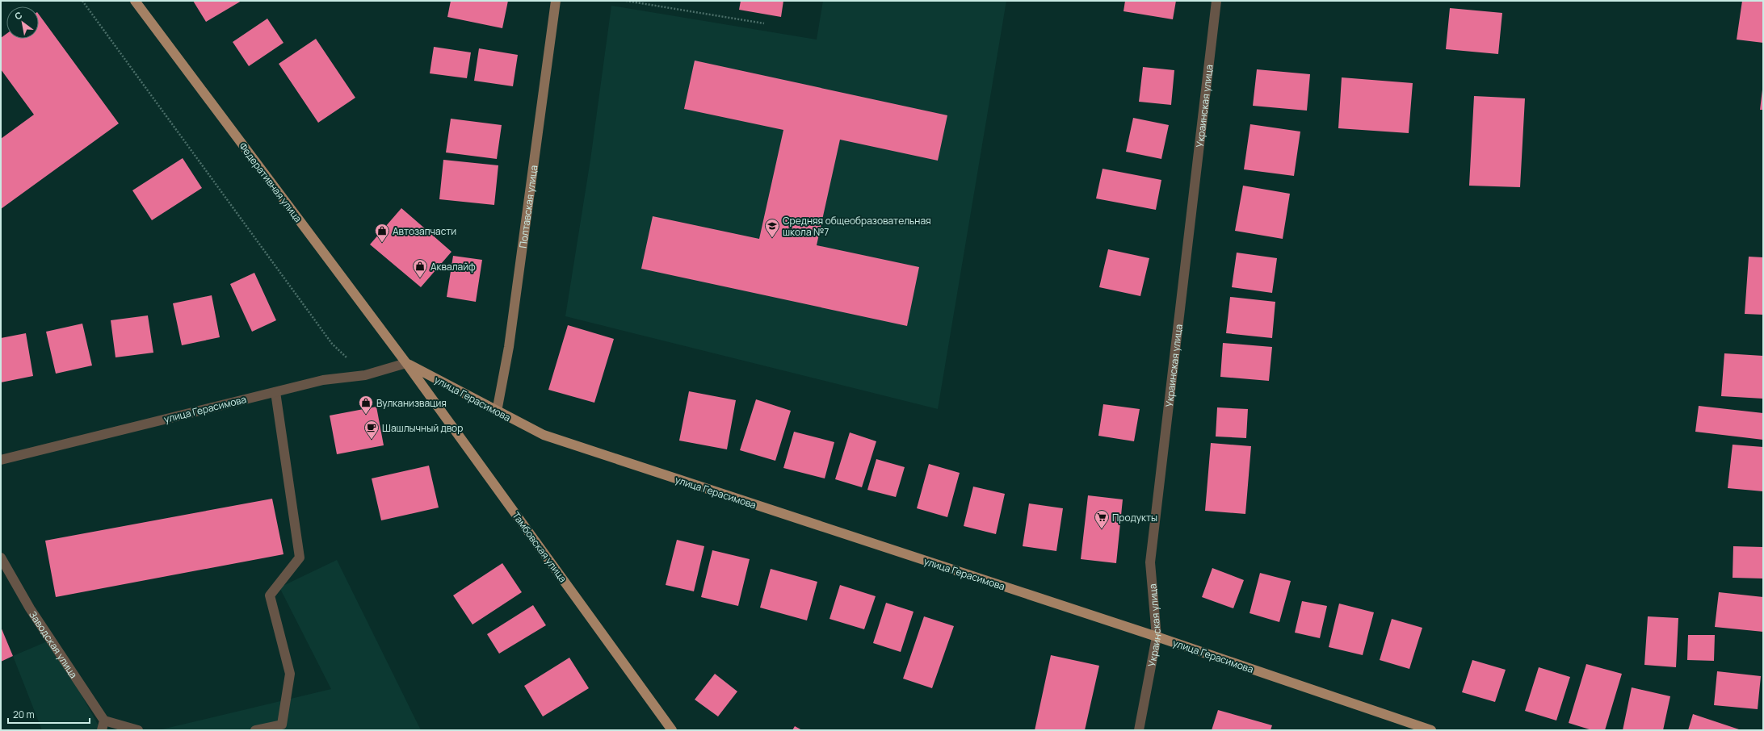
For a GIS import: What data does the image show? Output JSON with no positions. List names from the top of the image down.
{
  "streets": {
    "main road": ["Федеративная улица", "улица Герасимова", "Тамбовская улица"],
    "street": ["Украинская улица", "Полтавская улица", "Заводская улица"]
  },
  "crossings": [
    ["Украинская улица", "улица Герасимова"],
    ["Федеративная улица", "улица Герасимова"],
    ["Федеративная улица", "Тамбовская улица"],
    ["Полтавская улица", "улица Герасимова"],
    ["улица Герасимова", "Тамбовская улица"]
  ],
  "places": {
    "school or university": ["Средняя общеобразовательная школа №7"],
    "shop": ["Автозапчасти", "Аквалайф", "Вулканизвация"],
    "cafe": ["Шашлычный двор"],
    "supermarket": ["Продукты"]
  },
  "scale_bar": "20 m",
  "north": "top left"
}
